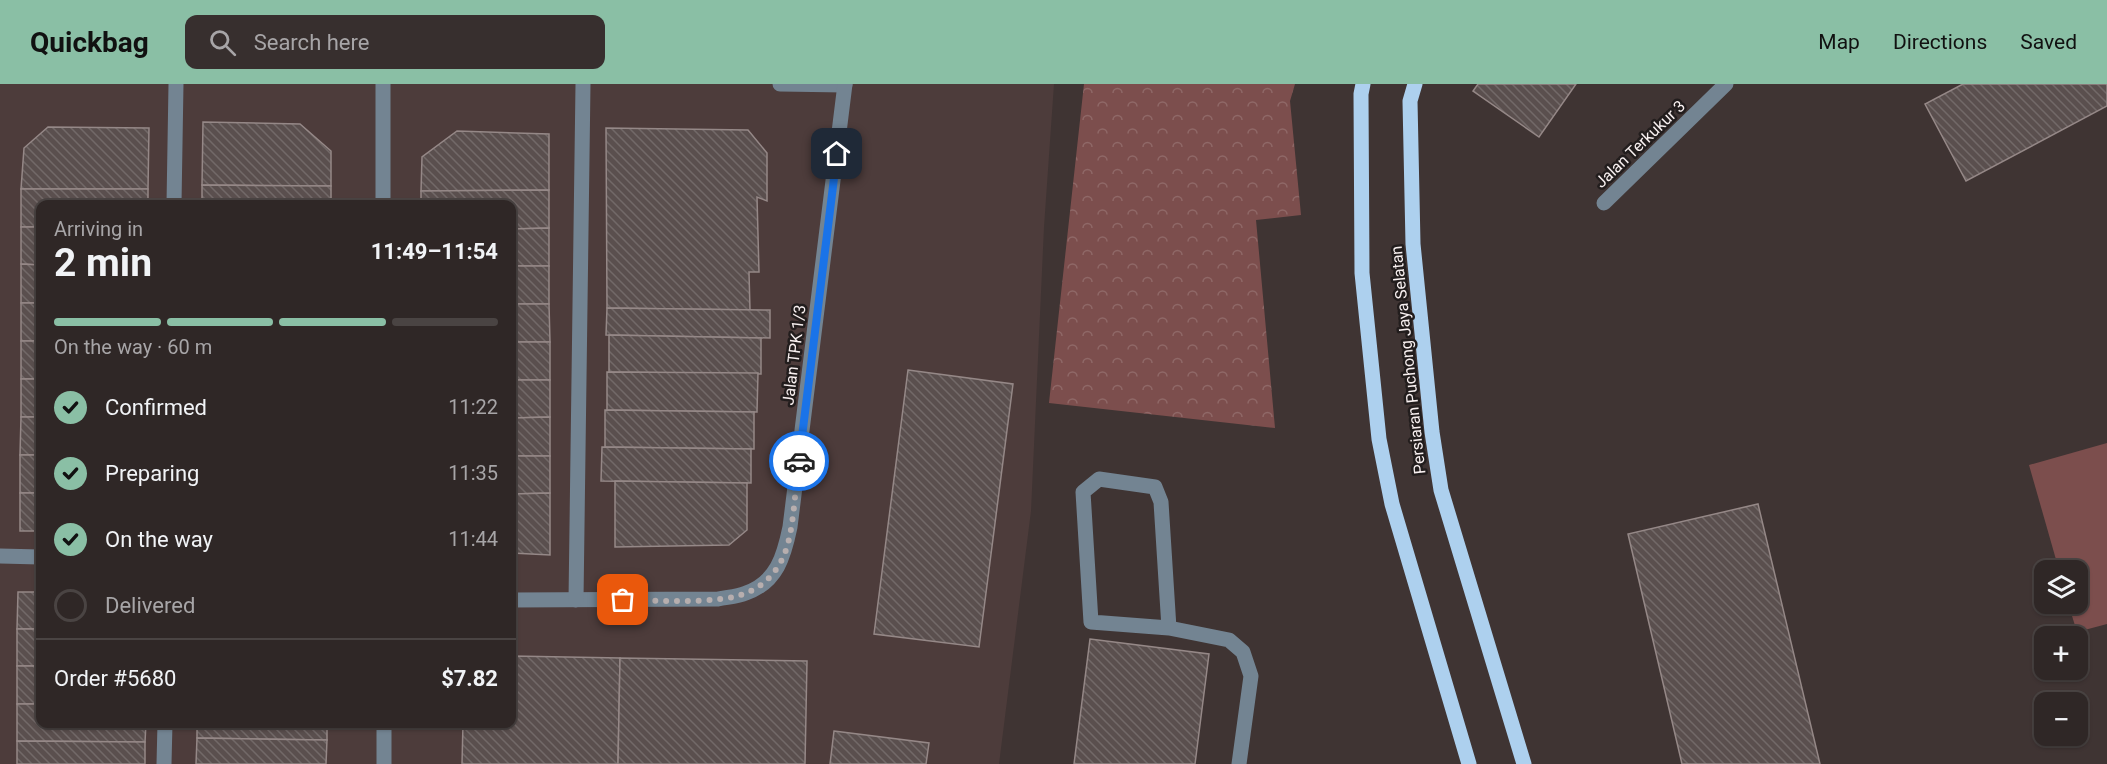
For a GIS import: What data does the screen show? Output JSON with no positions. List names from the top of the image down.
{
  "streets": {
    "main road": ["Persiaran Puchong Jaya Selatan"],
    "street": ["Jalan Terkukur 3", "Jalan TPK 1/3"]
  },
  "page": {
    "header": "Quickbag",
    "search": "Search here",
    "nav": ["Map", "Directions", "Saved"],
    "heading": ["2 min", "Arriving in", "11:49–11:54"],
    "panel": ["Order #5680", "$7.82"],
    "bar": "On the way · 60 m",
    "list": [
      ["Confirmed", "11:22"],
      ["Preparing", "11:35"],
      ["On the way", "11:44"],
      "Delivered"
    ],
    "map_buttons": ["+", "−"]
  }
}
